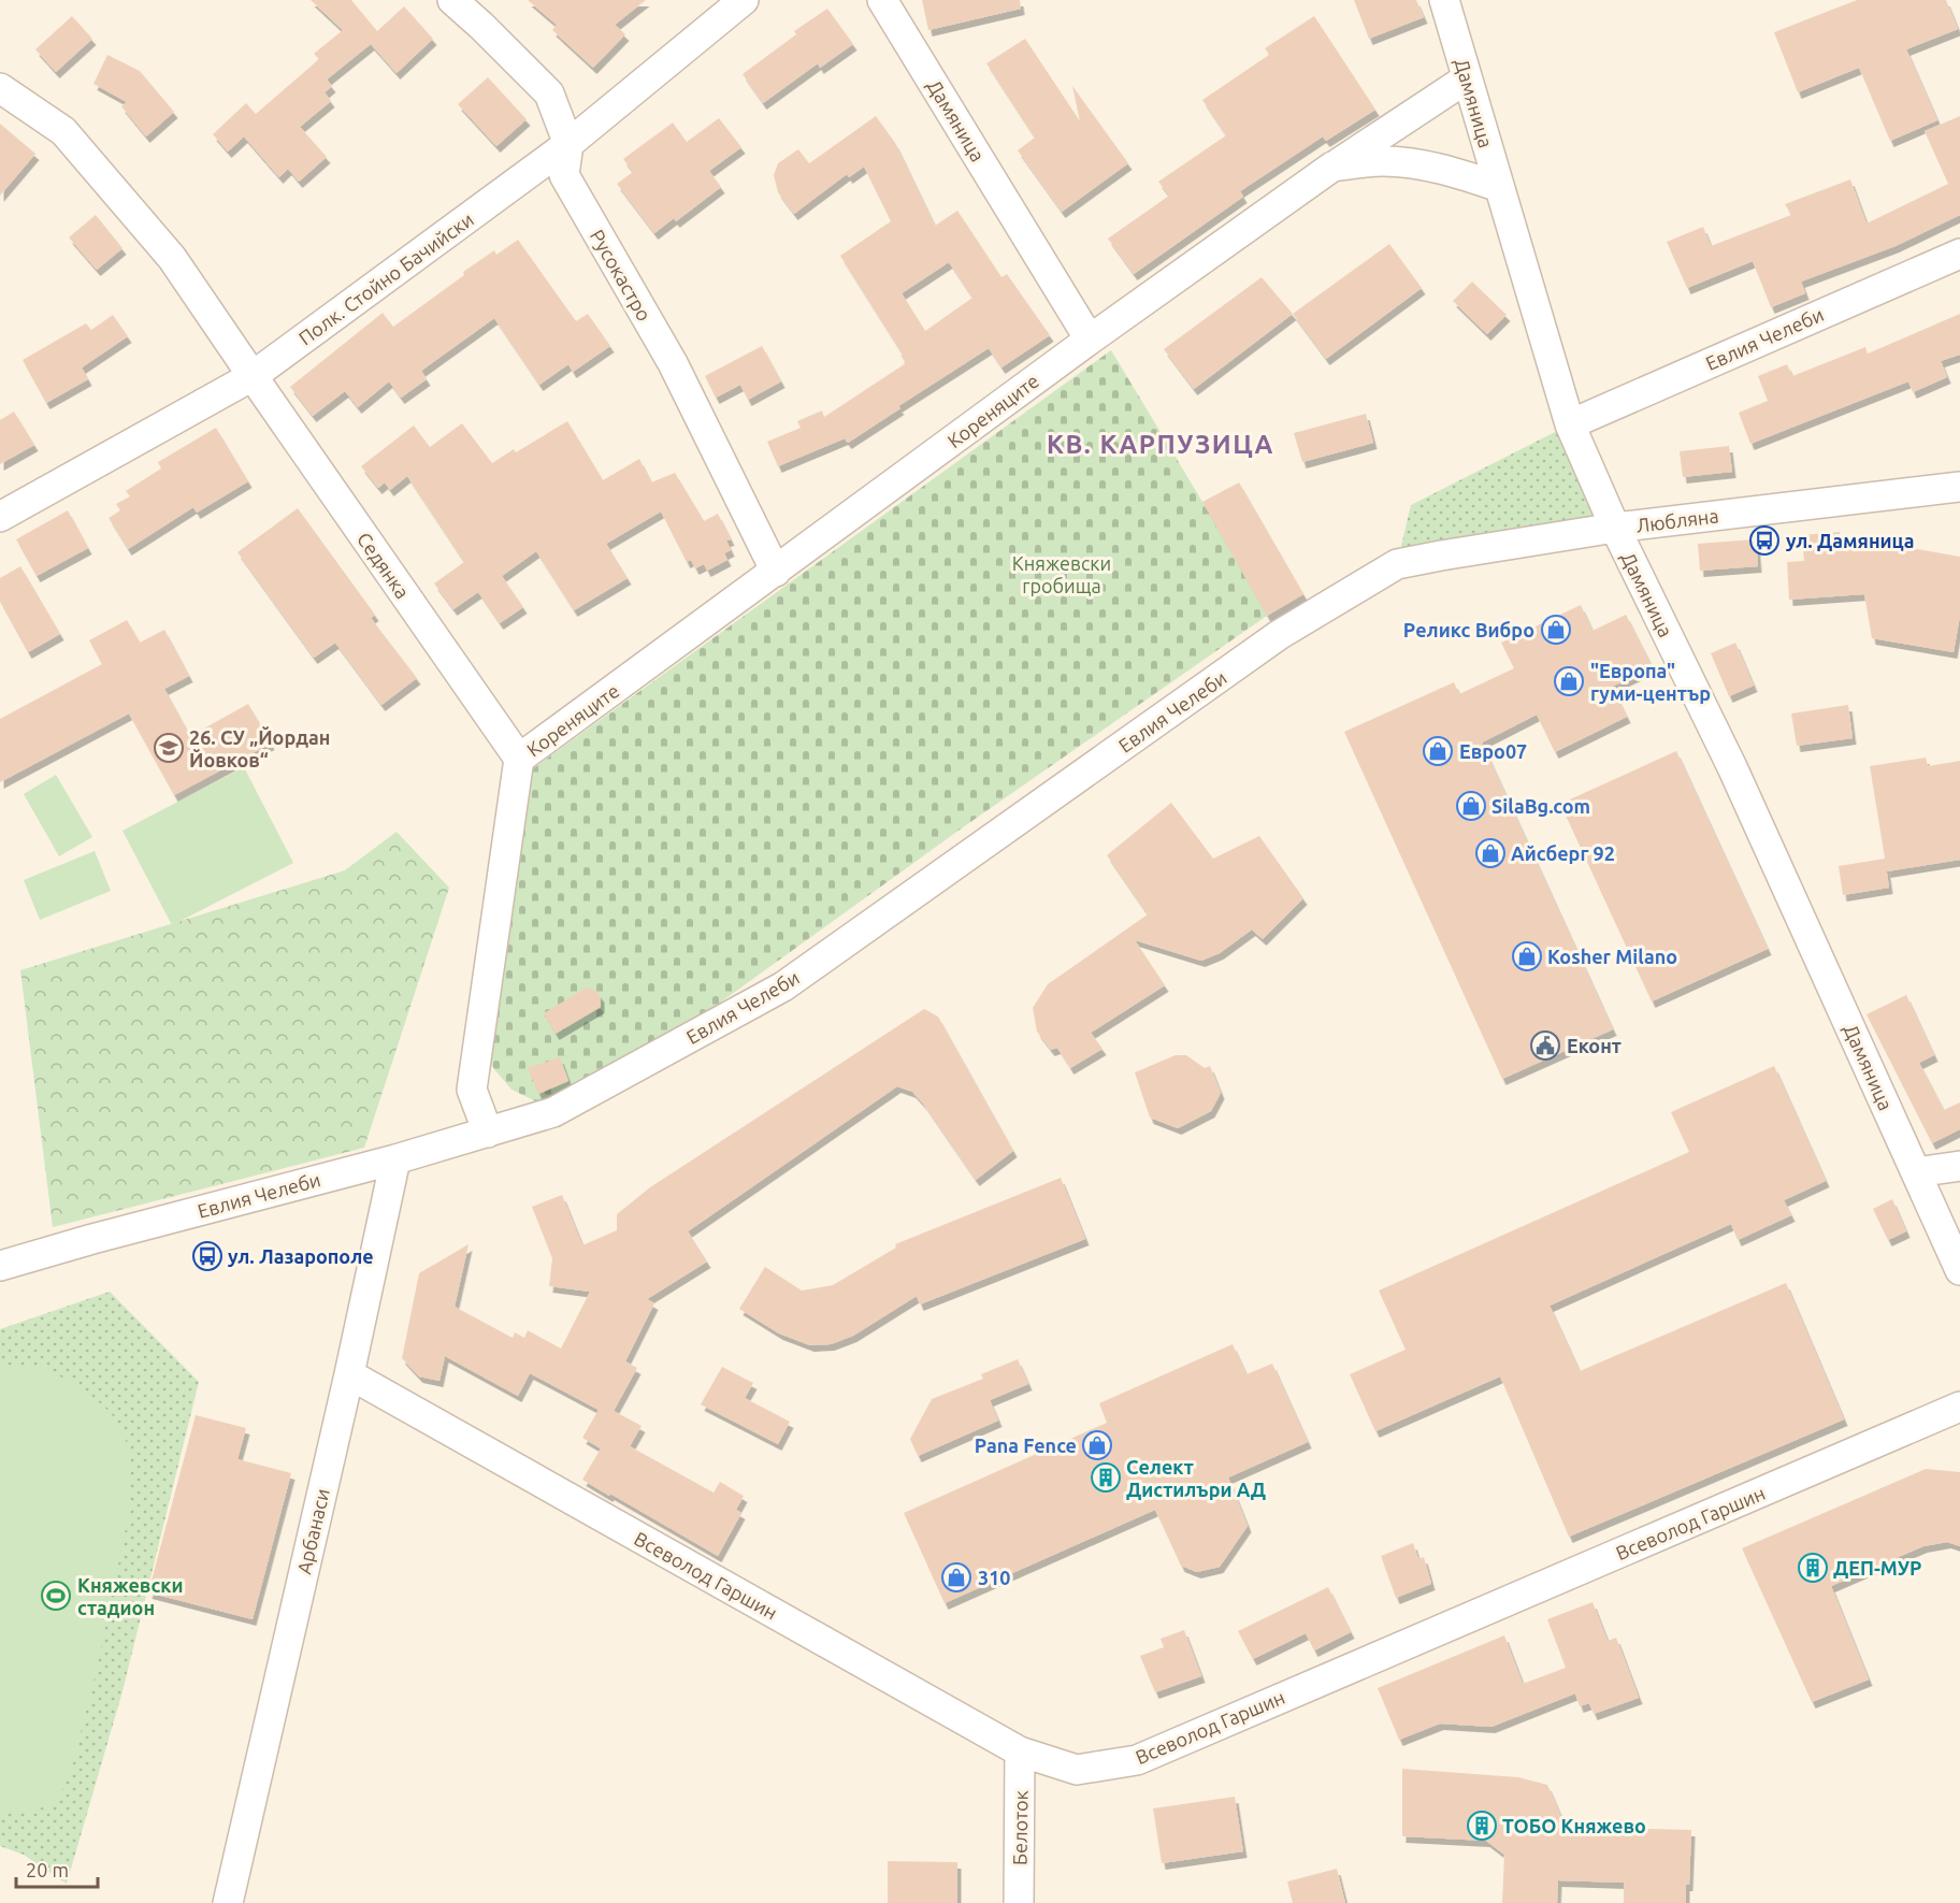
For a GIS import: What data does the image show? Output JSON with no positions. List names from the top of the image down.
{
  "streets": {
    "street": [
      "Дамяница",
      "Русокастро",
      "Полк. Стойно Бачийски",
      "Евлия Челеби",
      "Кореняците",
      "Любляна",
      "Седянка",
      "Всеволод Гаршин",
      "Арбанаси",
      "Белоток"
    ]
  },
  "crossings": [
    ["Дамяница", "Евлия Челеби"],
    ["Дамяница", "Кореняците"],
    ["Дамяница", "Любляна"],
    ["Русокастро", "Полк. Стойно Бачийски"],
    ["Русокастро", "Кореняците"],
    ["Полк. Стойно Бачийски", "Седянка"],
    ["Евлия Челеби", "Любляна"],
    ["Евлия Челеби", "Арбанаси"],
    ["Кореняците", "Седянка"],
    ["Всеволод Гаршин", "Арбанаси"],
    ["Всеволод Гаршин", "Белоток"]
  ],
  "districts": ["КВ. КАРПУЗИЦА"],
  "parks": ["Княжевски гробища"],
  "places": {
    "bus stop": ["ул. Дамяница", "ул. Лазарополе"],
    "shop": [
      "Реликс Вибро",
      "\"Европа\" гуми-център",
      "Евро07",
      "SilaBg.com",
      "Айсберг 92",
      "Kosher Milano",
      "Pana Fence",
      "310"
    ],
    "school or university": ["26. СУ „Йордан Йовков“"],
    "public building": ["Еконт"],
    "building": ["Селект Дистилъри АД", "ДЕП-МУР", "ТОБО Княжево"],
    "sports": ["Княжевски стадион"]
  },
  "scale_bar": "20 m"
}
